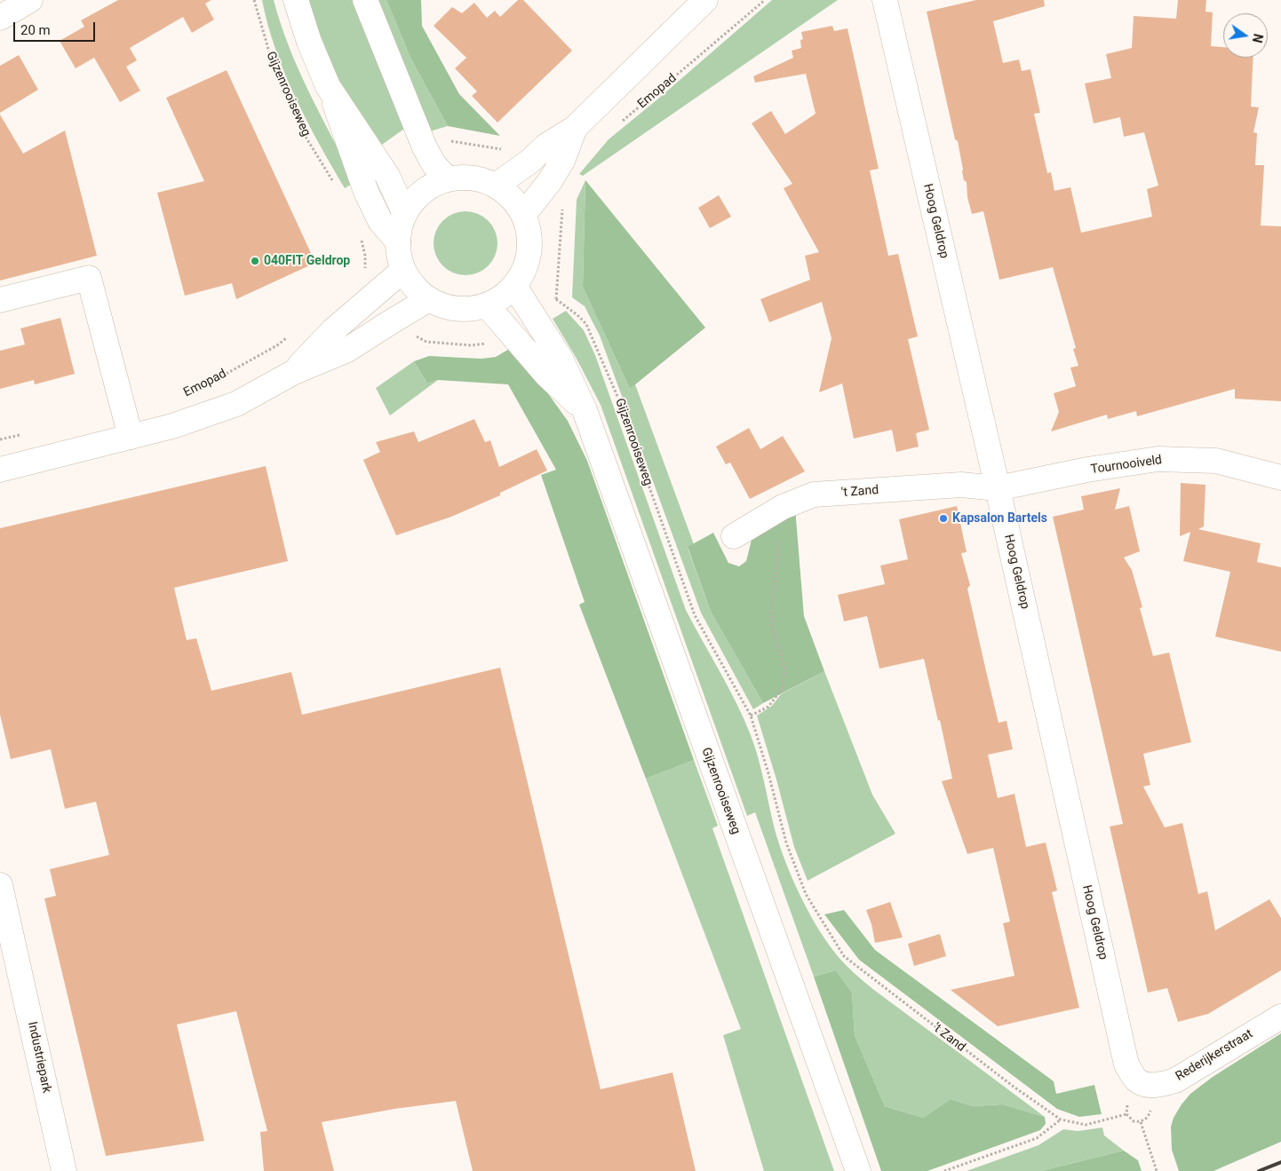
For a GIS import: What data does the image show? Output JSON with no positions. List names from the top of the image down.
{
  "streets": {
    "main road": [
      "Gijzenrooiseweg",
      "Hoog Geldrop",
      "Tournooiveld",
      "'t Zand",
      "Rederijkerstraat",
      "Industriepark"
    ],
    "path": ["Emopad"]
  },
  "crossings": [
    ["Gijzenrooiseweg", "'t Zand"],
    ["Hoog Geldrop", "Tournooiveld"],
    ["Hoog Geldrop", "'t Zand"],
    ["Hoog Geldrop", "Rederijkerstraat"],
    ["Tournooiveld", "'t Zand"]
  ],
  "places": ["040FIT Geldrop", "Kapsalon Bartels"],
  "scale_bar": "20 m",
  "north": "right"
}
